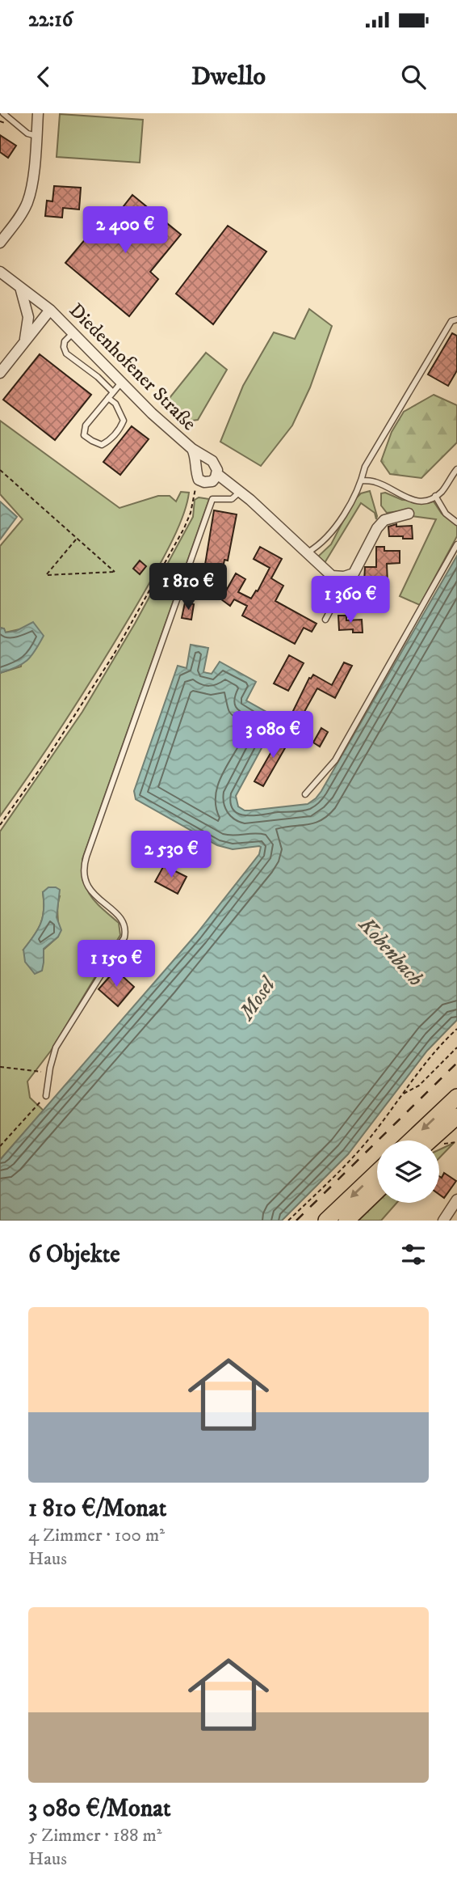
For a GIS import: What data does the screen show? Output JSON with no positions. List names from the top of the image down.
{
  "streets": {
    "street": ["Diedenhofener Straße"]
  },
  "water": ["Kobenbach", "Mosel"],
  "page": {
    "status": "22:16",
    "header": "Dwello",
    "price": [
      "2 400 €",
      "1 810 €",
      "1 360 €",
      "3 080 €",
      "2 530 €",
      "1 150 €"
    ],
    "heading": "6 Objekte",
    "list": [
      {
        "name": "1 810 €/Monat",
        "note": "4 Zimmer · 100 m² · Haus"
      },
      {
        "name": "3 080 €/Monat",
        "note": "5 Zimmer · 188 m² · Haus"
      }
    ]
  }
}
